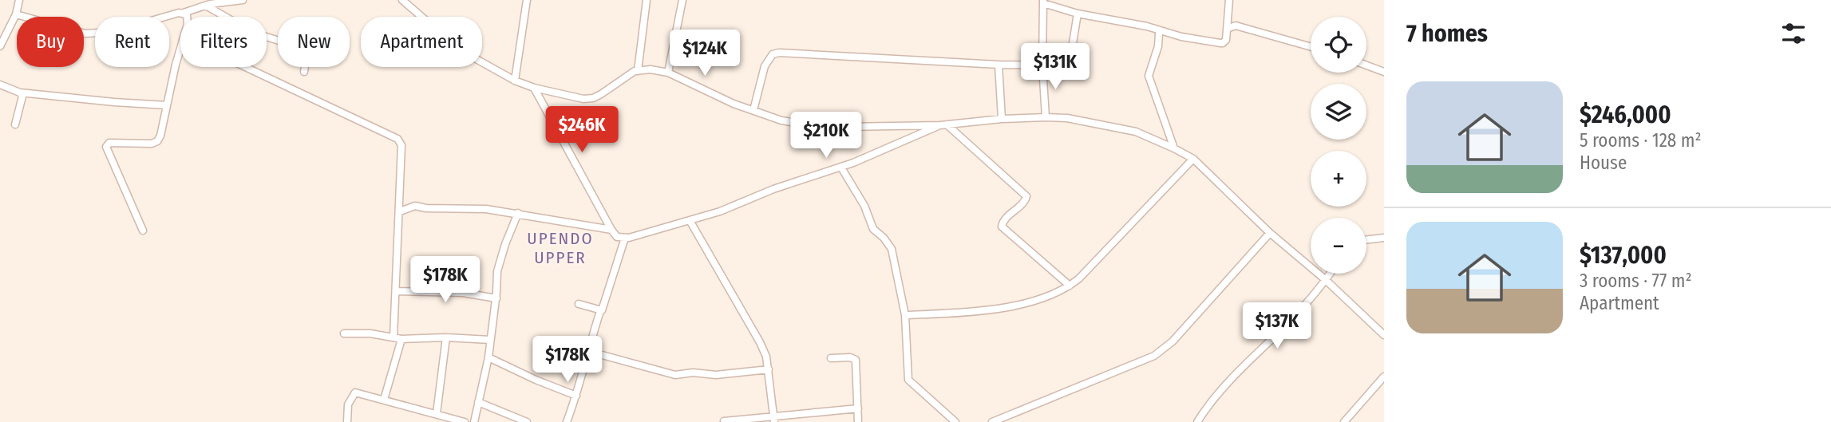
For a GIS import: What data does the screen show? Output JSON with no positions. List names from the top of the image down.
{
  "districts": ["UPENDO UPPER"],
  "page": {
    "heading": "7 homes",
    "map_buttons": ["+", "−"],
    "chip": [
      "Buy",
      "Rent",
      "Filters",
      "New",
      "Apartment"
    ],
    "price": [
      "$124K",
      "$131K",
      "$246K",
      "$210K",
      "$178K",
      "$137K",
      "$178K"
    ],
    "list": [
      {
        "name": "$246,000",
        "note": "5 rooms · 128 m² · House"
      },
      {
        "name": "$137,000",
        "note": "3 rooms · 77 m² · Apartment"
      }
    ]
  }
}
